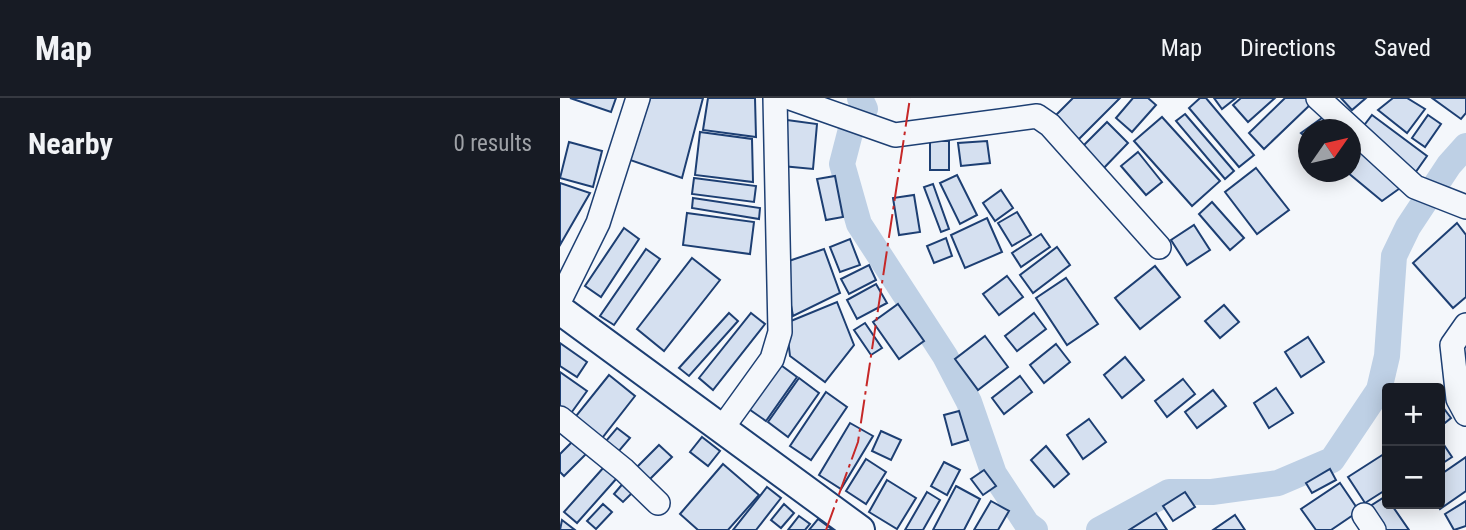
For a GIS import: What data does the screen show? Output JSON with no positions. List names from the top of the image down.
{
  "north": "top right",
  "page": {
    "header": "Map",
    "nav": ["Map", "Directions", "Saved"],
    "heading": ["Nearby", "0 results"],
    "map_buttons": ["+", "−"]
  }
}
